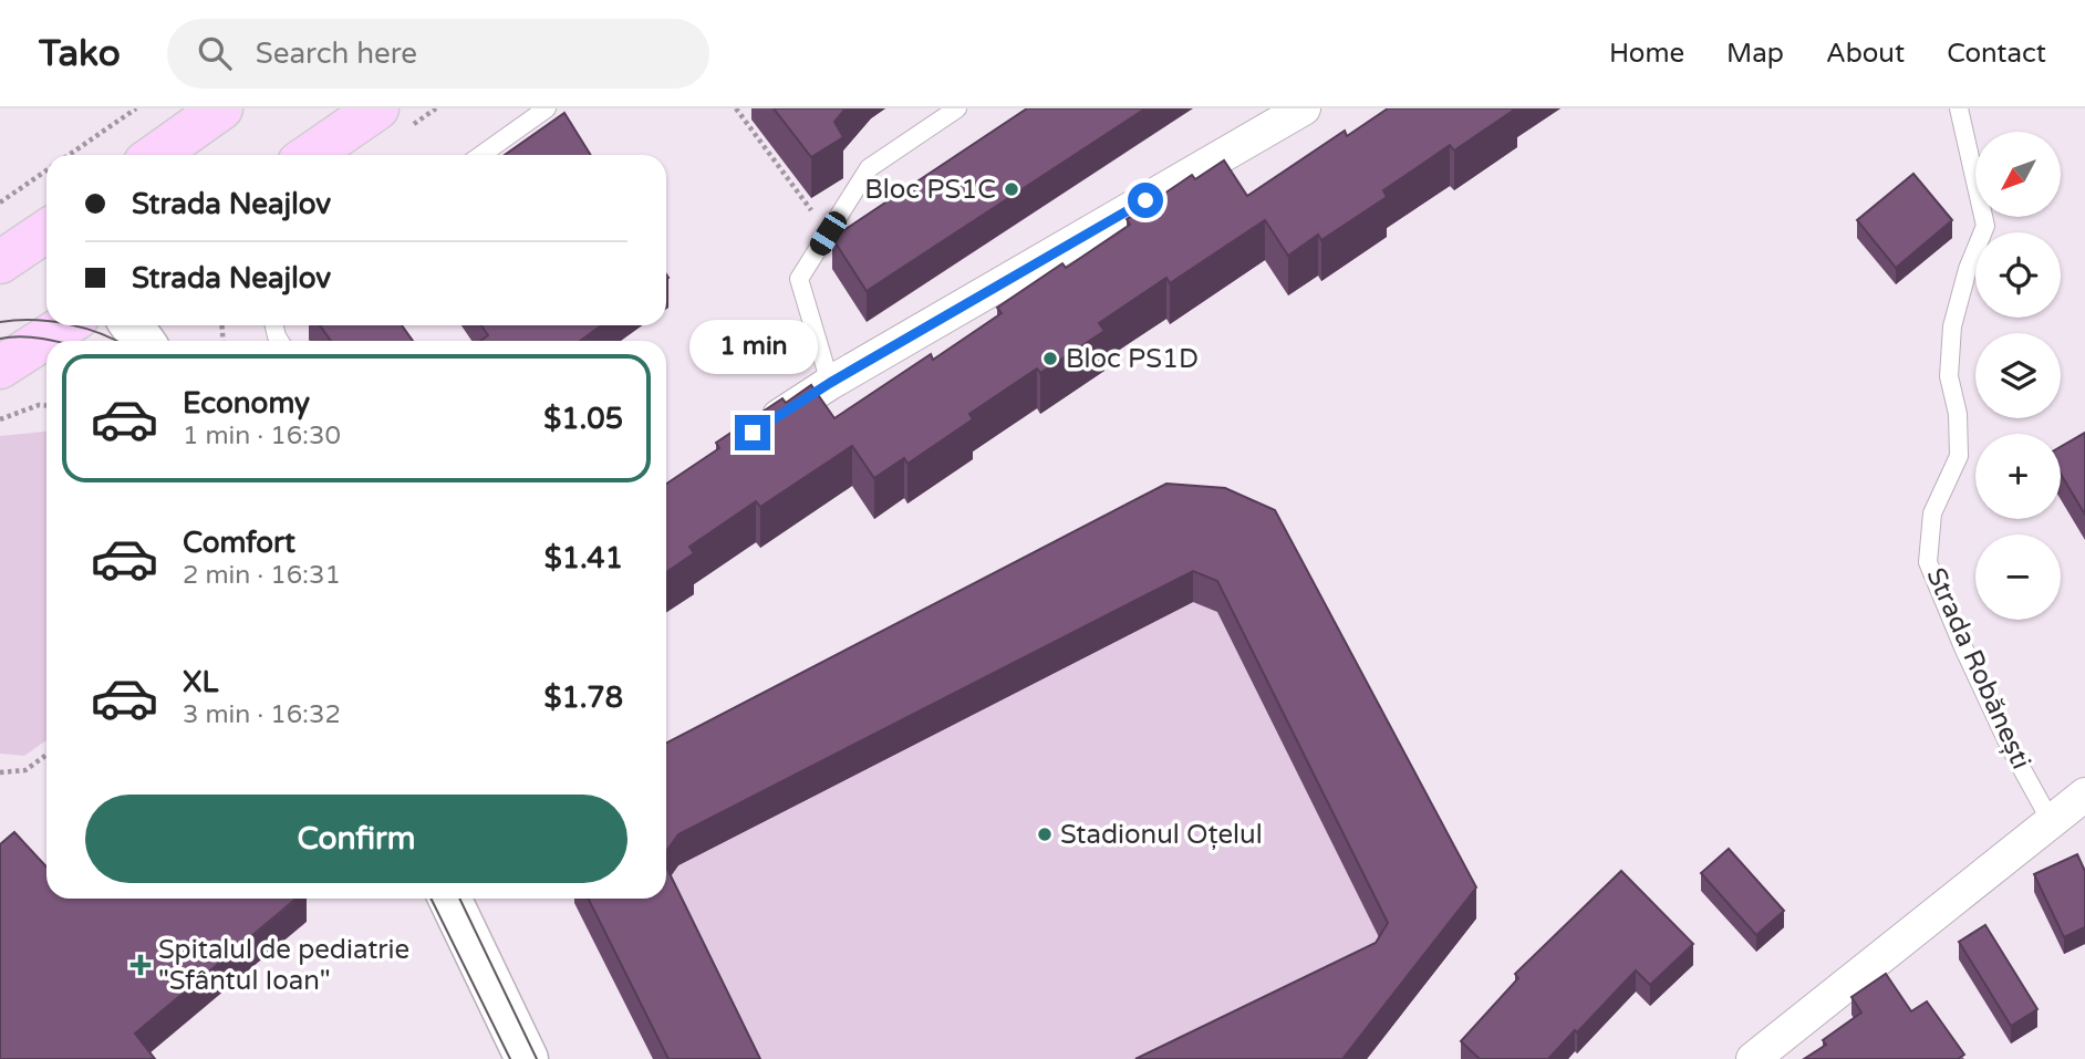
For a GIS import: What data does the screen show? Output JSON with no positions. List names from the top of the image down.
{
  "streets": {
    "lane": ["Strada Robănești"]
  },
  "places": {
    "other": ["Bloc PS1C", "Bloc PS1D", "Stadionul Oțelul"],
    "health": ["Spitalul de pediatrie \"Sfântul Ioan\""]
  },
  "north": "bottom left",
  "page": {
    "header": "Tako",
    "search": "Search here",
    "nav": [
      "Home",
      "Map",
      "About",
      "Contact"
    ],
    "map_buttons": ["+", "−"],
    "banner": ["Strada Neajlov", "Strada Neajlov"],
    "bubble": "1 min",
    "list": [
      {
        "name": "Economy",
        "note": "1 min · 16:30",
        "value": "$1.05"
      },
      {
        "name": "Comfort",
        "note": "2 min · 16:31",
        "value": "$1.41"
      },
      {
        "name": "XL",
        "note": "3 min · 16:32",
        "value": "$1.78"
      }
    ],
    "buttons": "Confirm"
  }
}
